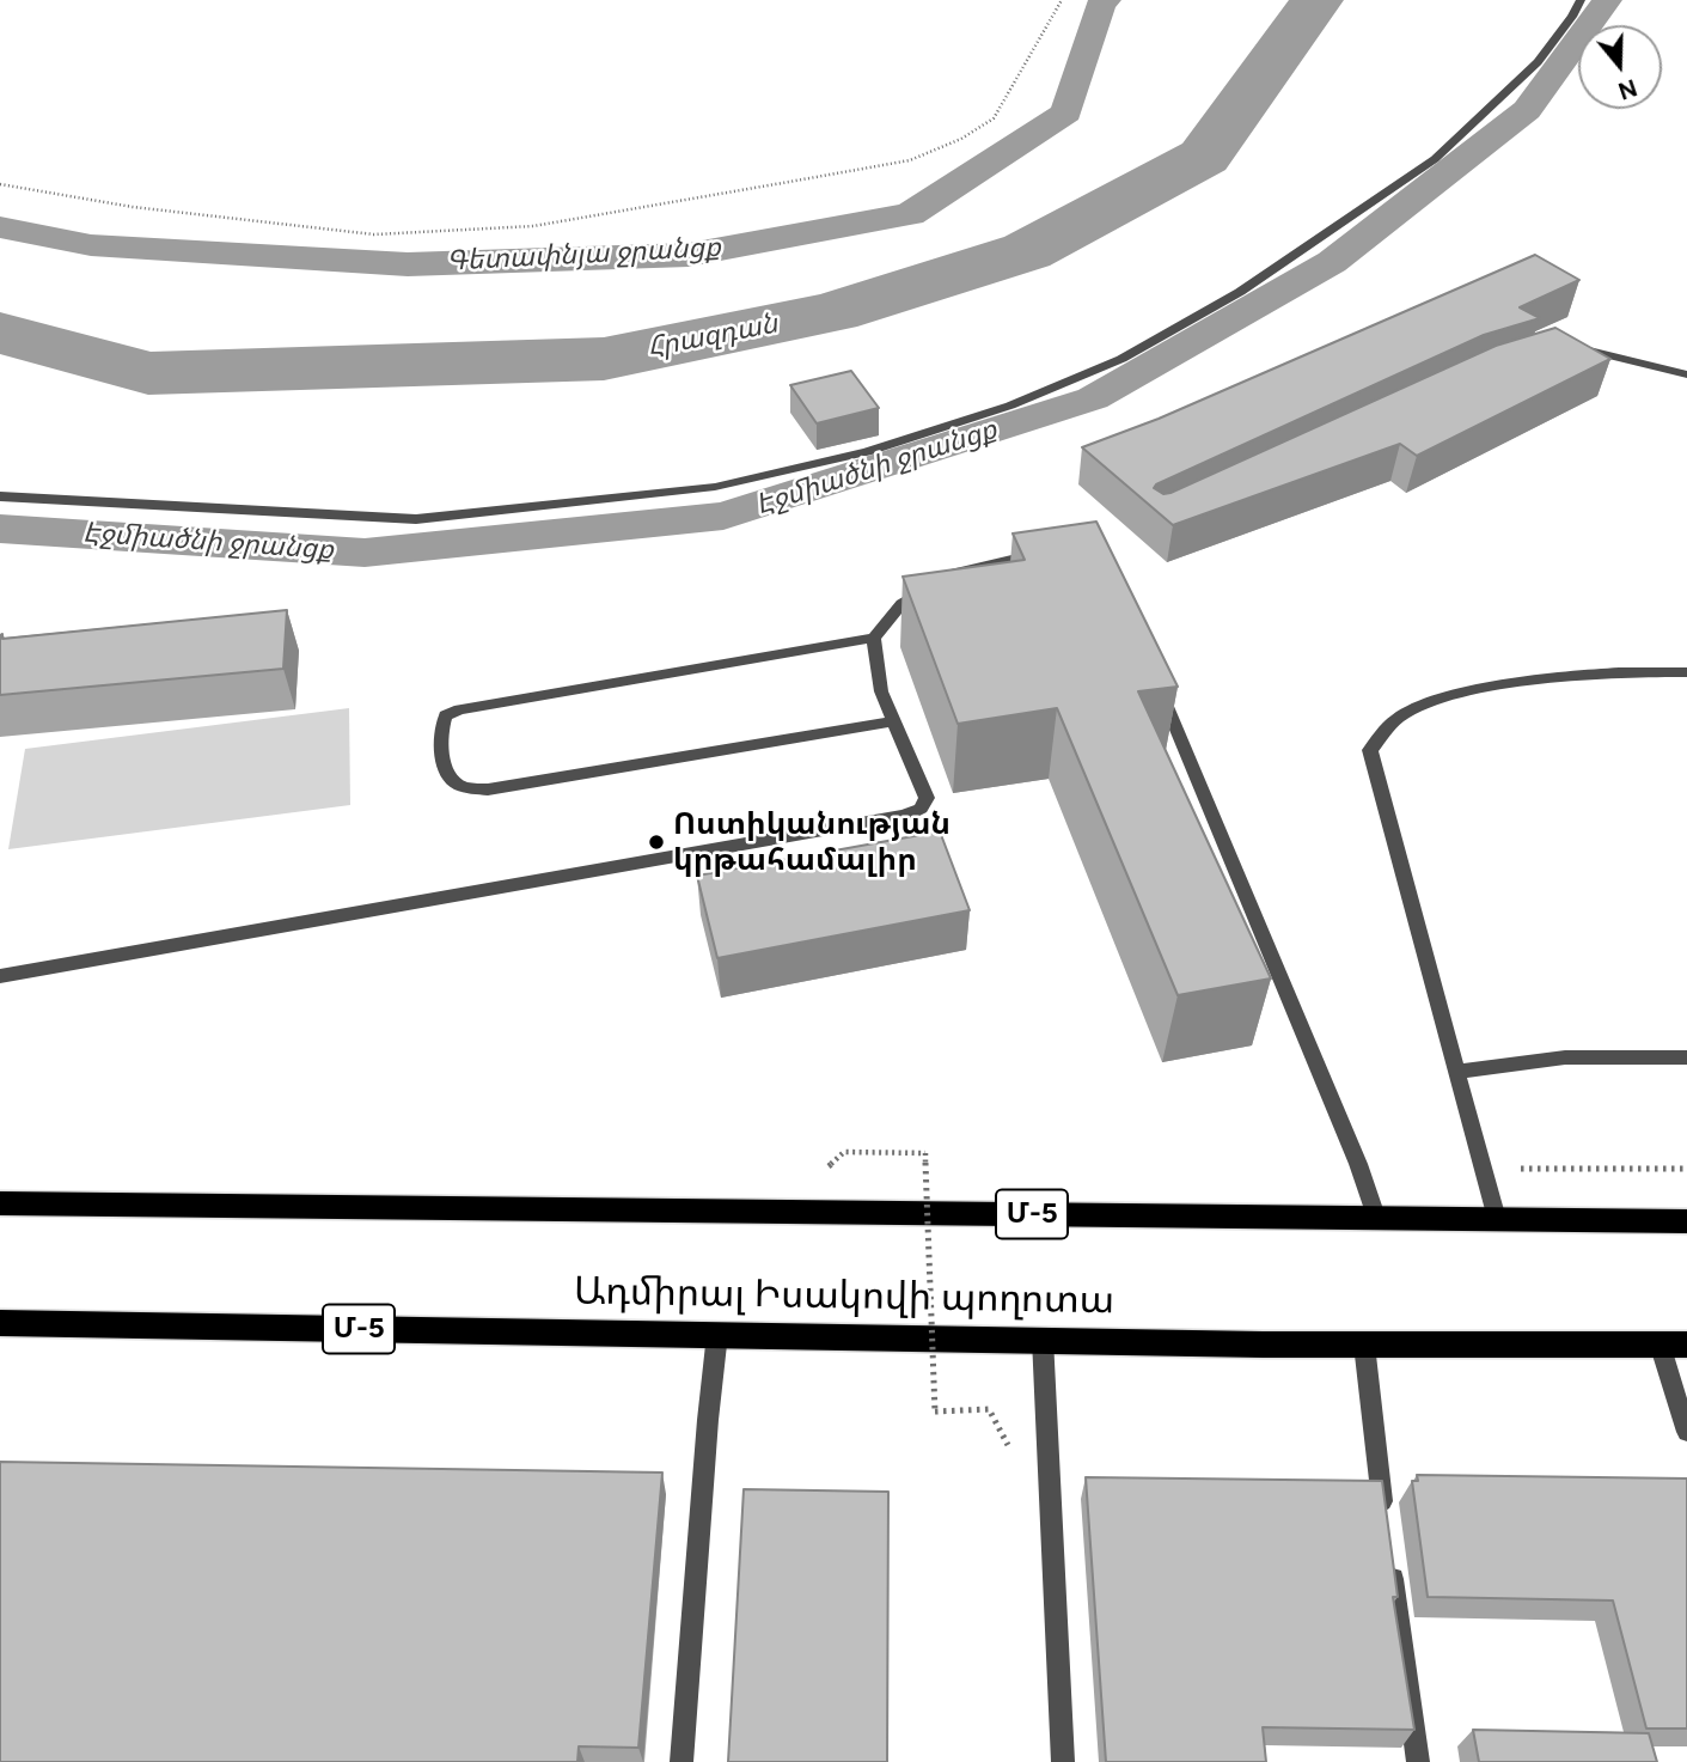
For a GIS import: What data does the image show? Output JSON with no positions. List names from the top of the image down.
{
  "streets": {
    "highway": ["Մ-5", "Ադմիրալ Իսակովի պողոտա"]
  },
  "water": ["Գետափնյա ջրանցք", "Հրազդան", "Էջմիածնի ջրանցք"],
  "places": ["Ոստիկանության կրթահամալիր"],
  "north": "bottom"
}
